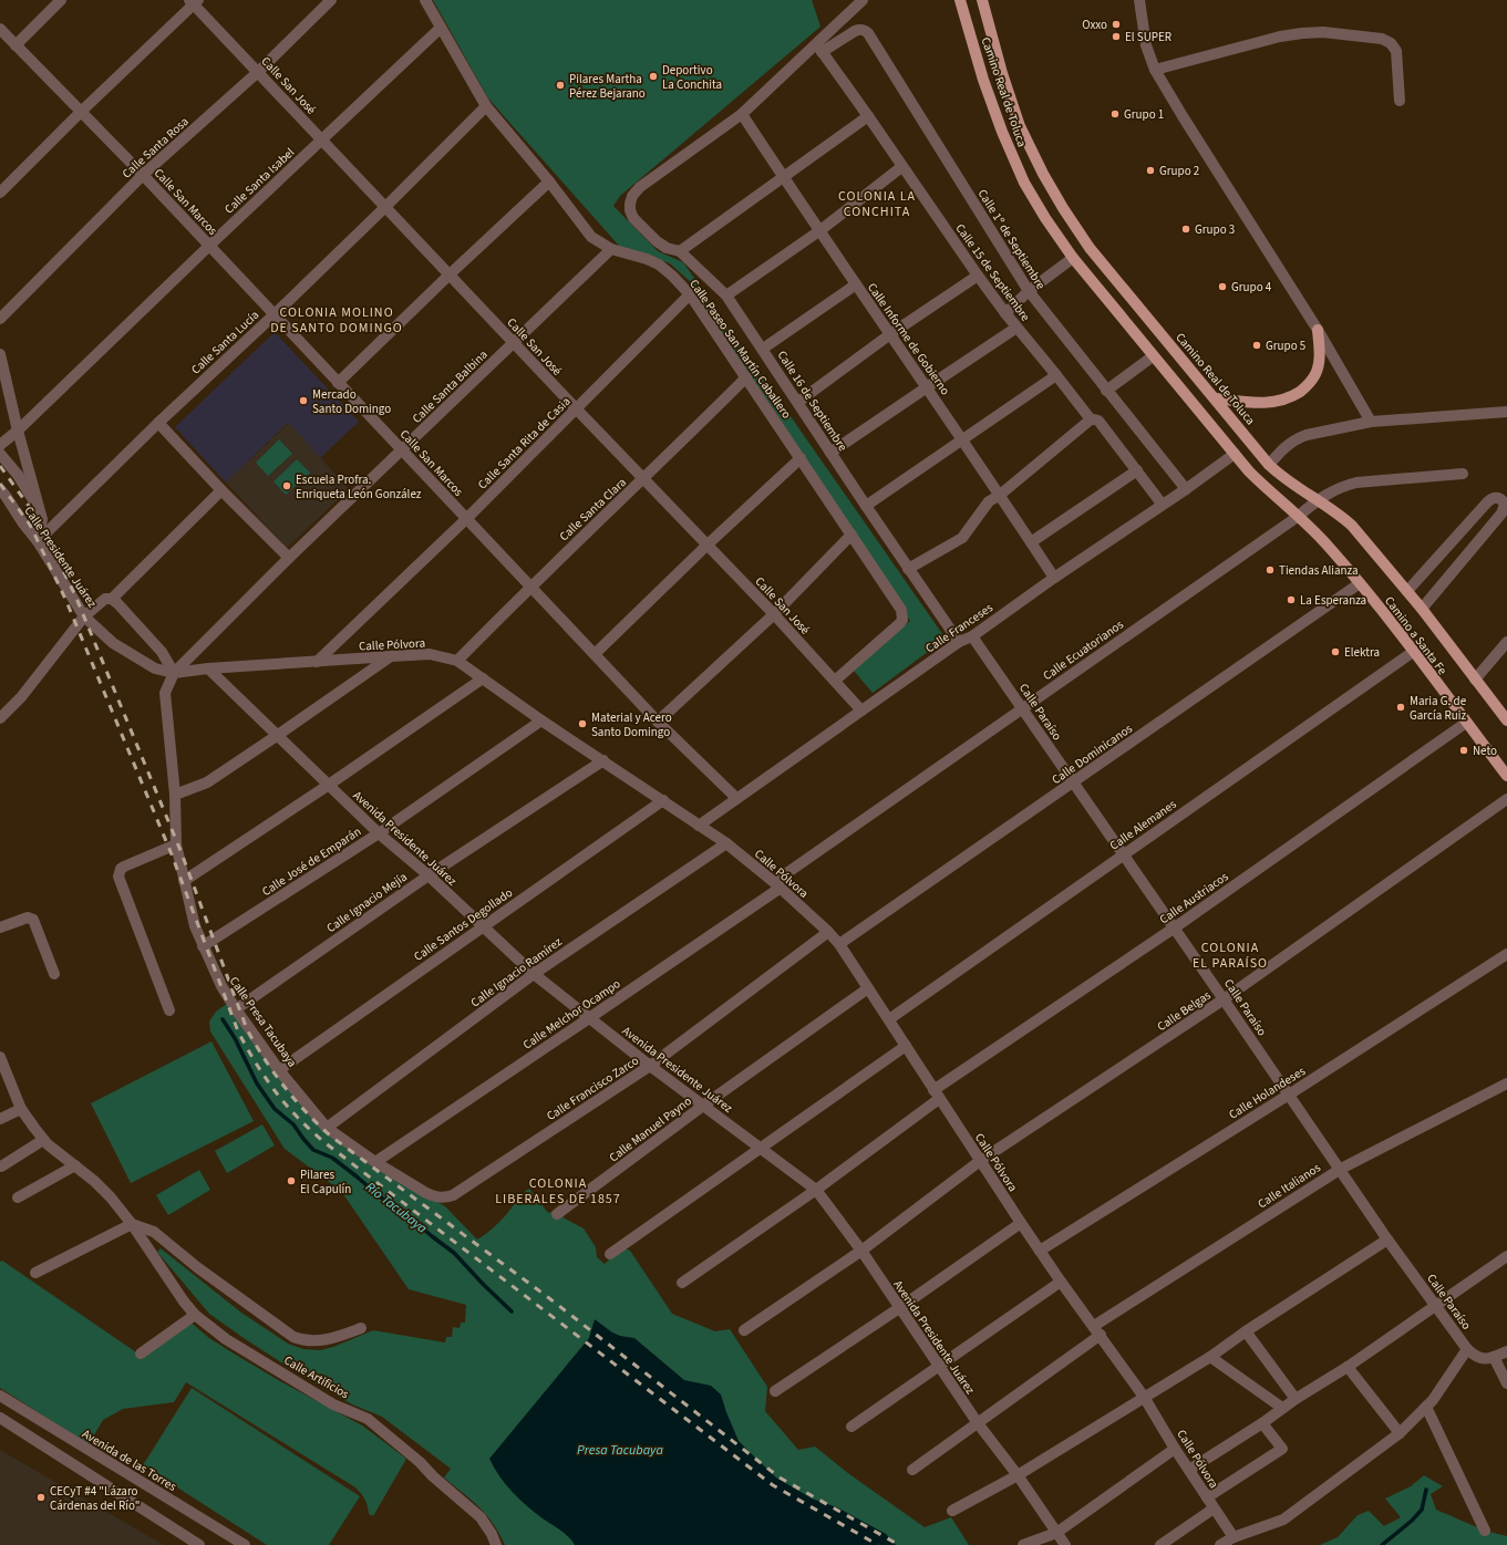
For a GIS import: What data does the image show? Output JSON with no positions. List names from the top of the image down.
{
  "streets": {
    "main road": ["Camino Real de Toluca", "Camino a Santa Fe"],
    "street": [
      "Calle San José",
      "Calle Santa Rosa",
      "Calle Santa Isabel",
      "Calle San Marcos",
      "Calle 1º de Septiembre",
      "Calle 15 de Septiembre",
      "Calle Informe de Gobierno",
      "Calle Santa Lucía",
      "Calle Paseo San Martín Caballero",
      "Calle Santa Balbina",
      "Calle 16 de Septiembre",
      "Calle Santa Rita de Casia",
      "Calle Santa Clara",
      "Calle Presidente Juárez",
      "Calle Franceses",
      "Calle Pólvora",
      "Calle Ecuatorianos",
      "Calle Paraíso",
      "Calle Dominicanos",
      "Calle Alemanes",
      "Avenida Presidente Juárez",
      "Calle José de Emparán",
      "Calle Austriacos",
      "Calle Ignacio Mejía",
      "Calle Santos Degollado",
      "Calle Ignacio Ramírez",
      "Calle Belgas",
      "Calle Melchor Ocampo",
      "Calle Presa Tacubaya",
      "Calle Francisco Zarco",
      "Calle Holandeses",
      "Calle Manuel Payno",
      "Calle Italianos",
      "Calle Artificios",
      "Avenida de las Torres"
    ]
  },
  "crossings": [
    ["Calle San José", "Calle Santa Rosa"],
    ["Calle San José", "Calle Santa Isabel"],
    ["Calle San José", "Calle Santa Lucía"],
    ["Calle San José", "Calle Paseo San Martín Caballero"],
    ["Calle San José", "Calle Santa Balbina"],
    ["Calle San José", "Calle Santa Rita de Casia"],
    ["Calle San José", "Calle Santa Clara"],
    ["Calle San José", "Calle Franceses"],
    ["Camino Real de Toluca", "Calle Franceses"],
    ["Camino Real de Toluca", "Camino a Santa Fe"],
    ["Camino Real de Toluca", "Calle Ecuatorianos"],
    ["Calle Santa Rosa", "Calle San Marcos"],
    ["Calle Santa Isabel", "Calle San Marcos"],
    ["Calle Santa Isabel", "Calle Paseo San Martín Caballero"],
    ["Calle San Marcos", "Calle Santa Lucía"],
    ["Calle San Marcos", "Calle Santa Balbina"],
    ["Calle San Marcos", "Calle Santa Rita de Casia"],
    ["Calle San Marcos", "Calle Santa Clara"],
    ["Calle San Marcos", "Calle Franceses"],
    ["Calle 1º de Septiembre", "Calle 15 de Septiembre"],
    ["Calle 1º de Septiembre", "Calle Franceses"],
    ["Calle 15 de Septiembre", "Calle Franceses"],
    ["Calle Informe de Gobierno", "Calle 16 de Septiembre"],
    ["Calle Informe de Gobierno", "Calle Franceses"],
    ["Calle Santa Lucía", "Calle Paseo San Martín Caballero"],
    ["Calle Santa Lucía", "Calle Presidente Juárez"],
    ["Calle Paseo San Martín Caballero", "Calle Santa Balbina"],
    ["Calle Paseo San Martín Caballero", "Calle Santa Rita de Casia"],
    ["Calle Paseo San Martín Caballero", "Calle Santa Clara"],
    ["Calle Santa Balbina", "Calle Presidente Juárez"],
    ["Calle Santa Balbina", "Calle Pólvora"],
    ["Calle Santa Balbina", "Calle Presa Tacubaya"],
    ["Calle 16 de Septiembre", "Calle Franceses"],
    ["Calle Santa Rita de Casia", "Calle Pólvora"],
    ["Calle Santa Clara", "Calle Pólvora"],
    ["Calle Presidente Juárez", "Calle Pólvora"],
    ["Calle Presidente Juárez", "Calle Presa Tacubaya"],
    ["Calle Franceses", "Calle Pólvora"],
    ["Calle Franceses", "Calle Paraíso"],
    ["Camino a Santa Fe", "Calle Ecuatorianos"],
    ["Camino a Santa Fe", "Calle Dominicanos"],
    ["Camino a Santa Fe", "Calle Alemanes"],
    ["Camino a Santa Fe", "Calle Austriacos"],
    ["Calle Pólvora", "Calle Ecuatorianos"],
    ["Calle Pólvora", "Calle Dominicanos"],
    ["Calle Pólvora", "Calle Alemanes"],
    ["Calle Pólvora", "Avenida Presidente Juárez"],
    ["Calle Pólvora", "Calle José de Emparán"],
    ["Calle Pólvora", "Calle Austriacos"],
    ["Calle Pólvora", "Calle Ignacio Mejía"],
    ["Calle Pólvora", "Calle Santos Degollado"],
    ["Calle Pólvora", "Calle Ignacio Ramírez"],
    ["Calle Pólvora", "Calle Belgas"],
    ["Calle Pólvora", "Calle Melchor Ocampo"],
    ["Calle Pólvora", "Calle Presa Tacubaya"],
    ["Calle Pólvora", "Calle Francisco Zarco"],
    ["Calle Pólvora", "Calle Holandeses"],
    ["Calle Pólvora", "Calle Manuel Payno"],
    ["Calle Pólvora", "Calle Italianos"],
    ["Calle Ecuatorianos", "Calle Paraíso"],
    ["Calle Ecuatorianos", "Calle Melchor Ocampo"],
    ["Calle Paraíso", "Calle Dominicanos"],
    ["Calle Paraíso", "Calle Alemanes"],
    ["Calle Paraíso", "Calle Austriacos"],
    ["Calle Paraíso", "Calle Belgas"],
    ["Calle Paraíso", "Calle Holandeses"],
    ["Calle Paraíso", "Calle Italianos"],
    ["Avenida Presidente Juárez", "Calle José de Emparán"],
    ["Avenida Presidente Juárez", "Calle Austriacos"],
    ["Avenida Presidente Juárez", "Calle Ignacio Mejía"],
    ["Avenida Presidente Juárez", "Calle Santos Degollado"],
    ["Avenida Presidente Juárez", "Calle Ignacio Ramírez"],
    ["Avenida Presidente Juárez", "Calle Belgas"],
    ["Avenida Presidente Juárez", "Calle Melchor Ocampo"],
    ["Avenida Presidente Juárez", "Calle Francisco Zarco"],
    ["Avenida Presidente Juárez", "Calle Manuel Payno"],
    ["Avenida Presidente Juárez", "Calle Italianos"],
    ["Calle José de Emparán", "Calle Presa Tacubaya"],
    ["Calle Ignacio Mejía", "Calle Presa Tacubaya"],
    ["Calle Santos Degollado", "Calle Presa Tacubaya"],
    ["Calle Ignacio Ramírez", "Calle Presa Tacubaya"],
    ["Calle Melchor Ocampo", "Calle Presa Tacubaya"],
    ["Calle Presa Tacubaya", "Calle Francisco Zarco"]
  ],
  "districts": [
    "COLONIA LA CONCHITA",
    "COLONIA MOLINO DE SANTO DOMINGO",
    "COLONIA EL PARAÍSO",
    "COLONIA LIBERALES DE 1857"
  ],
  "water": ["Río Tacubaya", "Presa Tacubaya"],
  "places": [
    "Oxxo",
    "El SUPER",
    "Deportivo La Conchita",
    "Pilares Martha Pérez Bejarano",
    "Grupo 1",
    "Grupo 2",
    "Grupo 3",
    "Grupo 4",
    "Grupo 5",
    "Mercado Santo Domingo",
    "Escuela Profra. Enriqueta León González",
    "Tiendas Alianza",
    "La Esperanza",
    "Elektra",
    "Maria G. de García Ruiz",
    "Material y Acero Santo Domingo",
    "Neto",
    "Pilares El Capulín",
    "CECyT #4 \"Lázaro Cárdenas del Río\""
  ]
}
